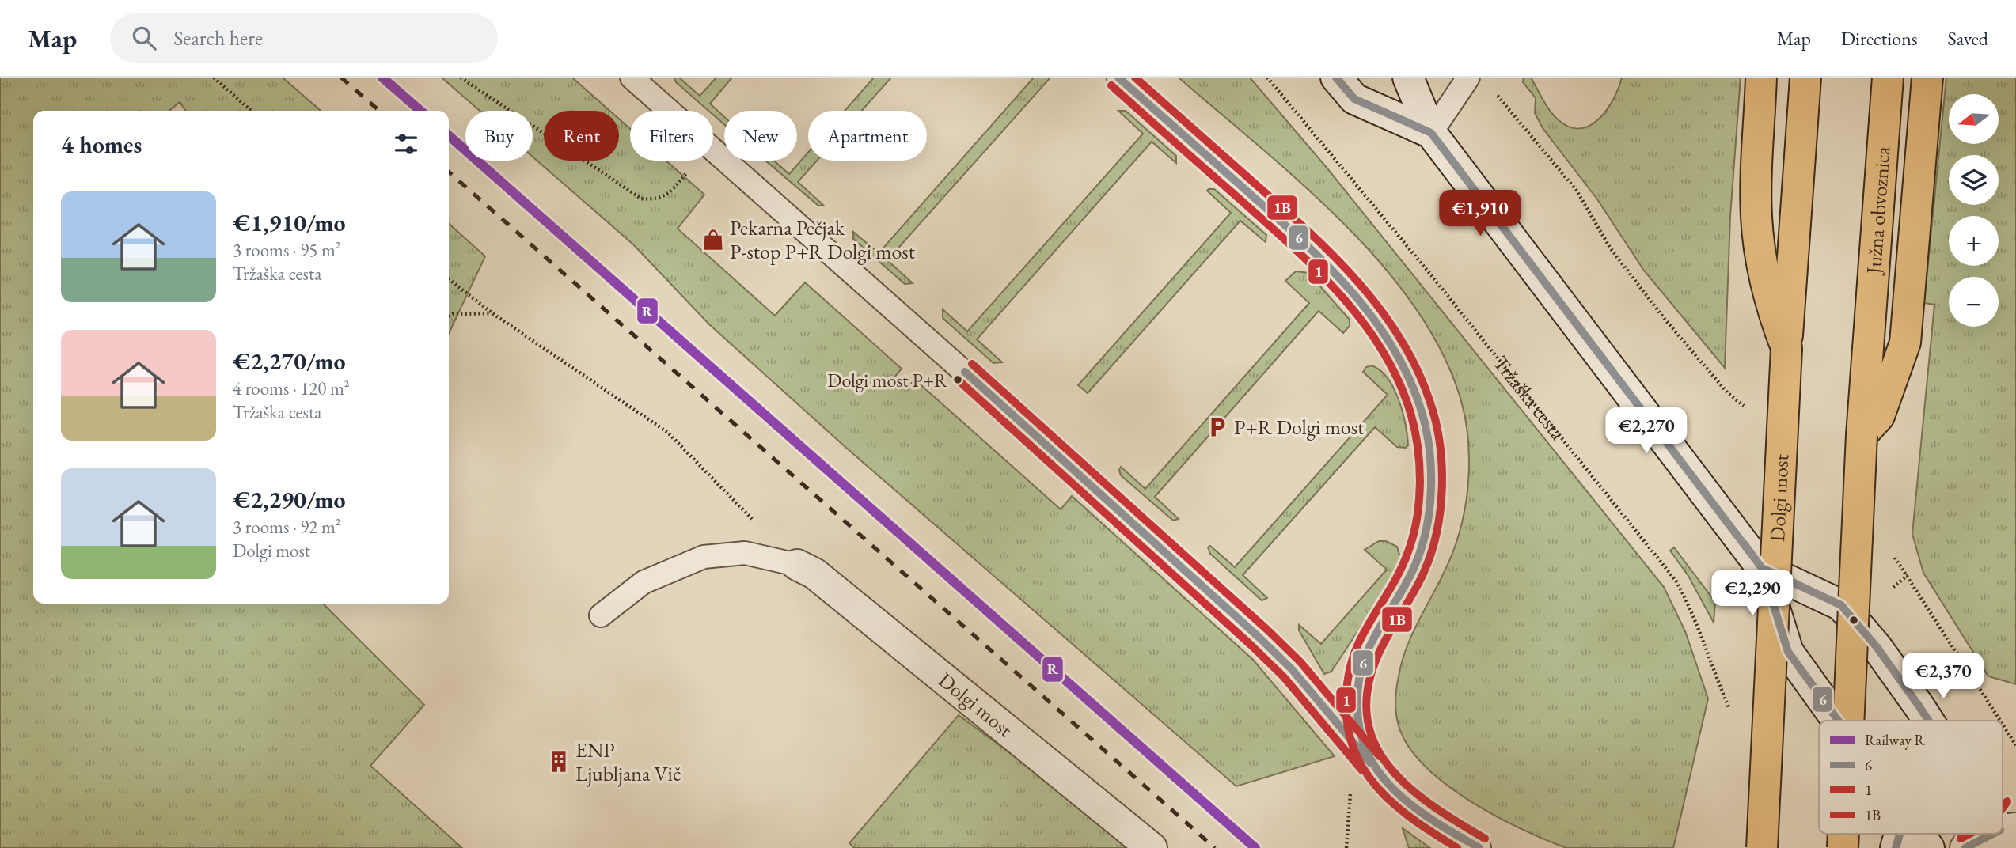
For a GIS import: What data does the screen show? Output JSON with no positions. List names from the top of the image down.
{
  "streets": {
    "highway": ["Južna obvoznica", "Dolgi most"],
    "path": ["Tržaška cesta"]
  },
  "places": {
    "shop": ["Pekarna Pečjak P-stop P+R Dolgi most"],
    "other": ["Dolgi most P+R"],
    "parking": ["P+R Dolgi most"],
    "building": ["ENP Ljubljana Vič"]
  },
  "lines": [
    "rail line R",
    "transit line 6",
    "transit line 1B",
    "transit line 1"
  ],
  "legend": [
    "Railway R",
    "6",
    "1",
    "1B"
  ],
  "north": "left",
  "page": {
    "header": "Map",
    "search": "Search here",
    "nav": ["Map", "Directions", "Saved"],
    "map_buttons": ["+", "−"],
    "chip": [
      "Buy",
      "Rent",
      "Filters",
      "New",
      "Apartment"
    ],
    "heading": "4 homes",
    "list": [
      {
        "name": "€1,910/mo",
        "note": "3 rooms · 95 m² · Tržaška cesta"
      },
      {
        "name": "€2,270/mo",
        "note": "4 rooms · 120 m² · Tržaška cesta"
      },
      {
        "name": "€2,290/mo",
        "note": "3 rooms · 92 m² · Dolgi most"
      }
    ],
    "price": [
      "€1,910",
      "€2,270",
      "€2,290",
      "€2,370"
    ]
  }
}
